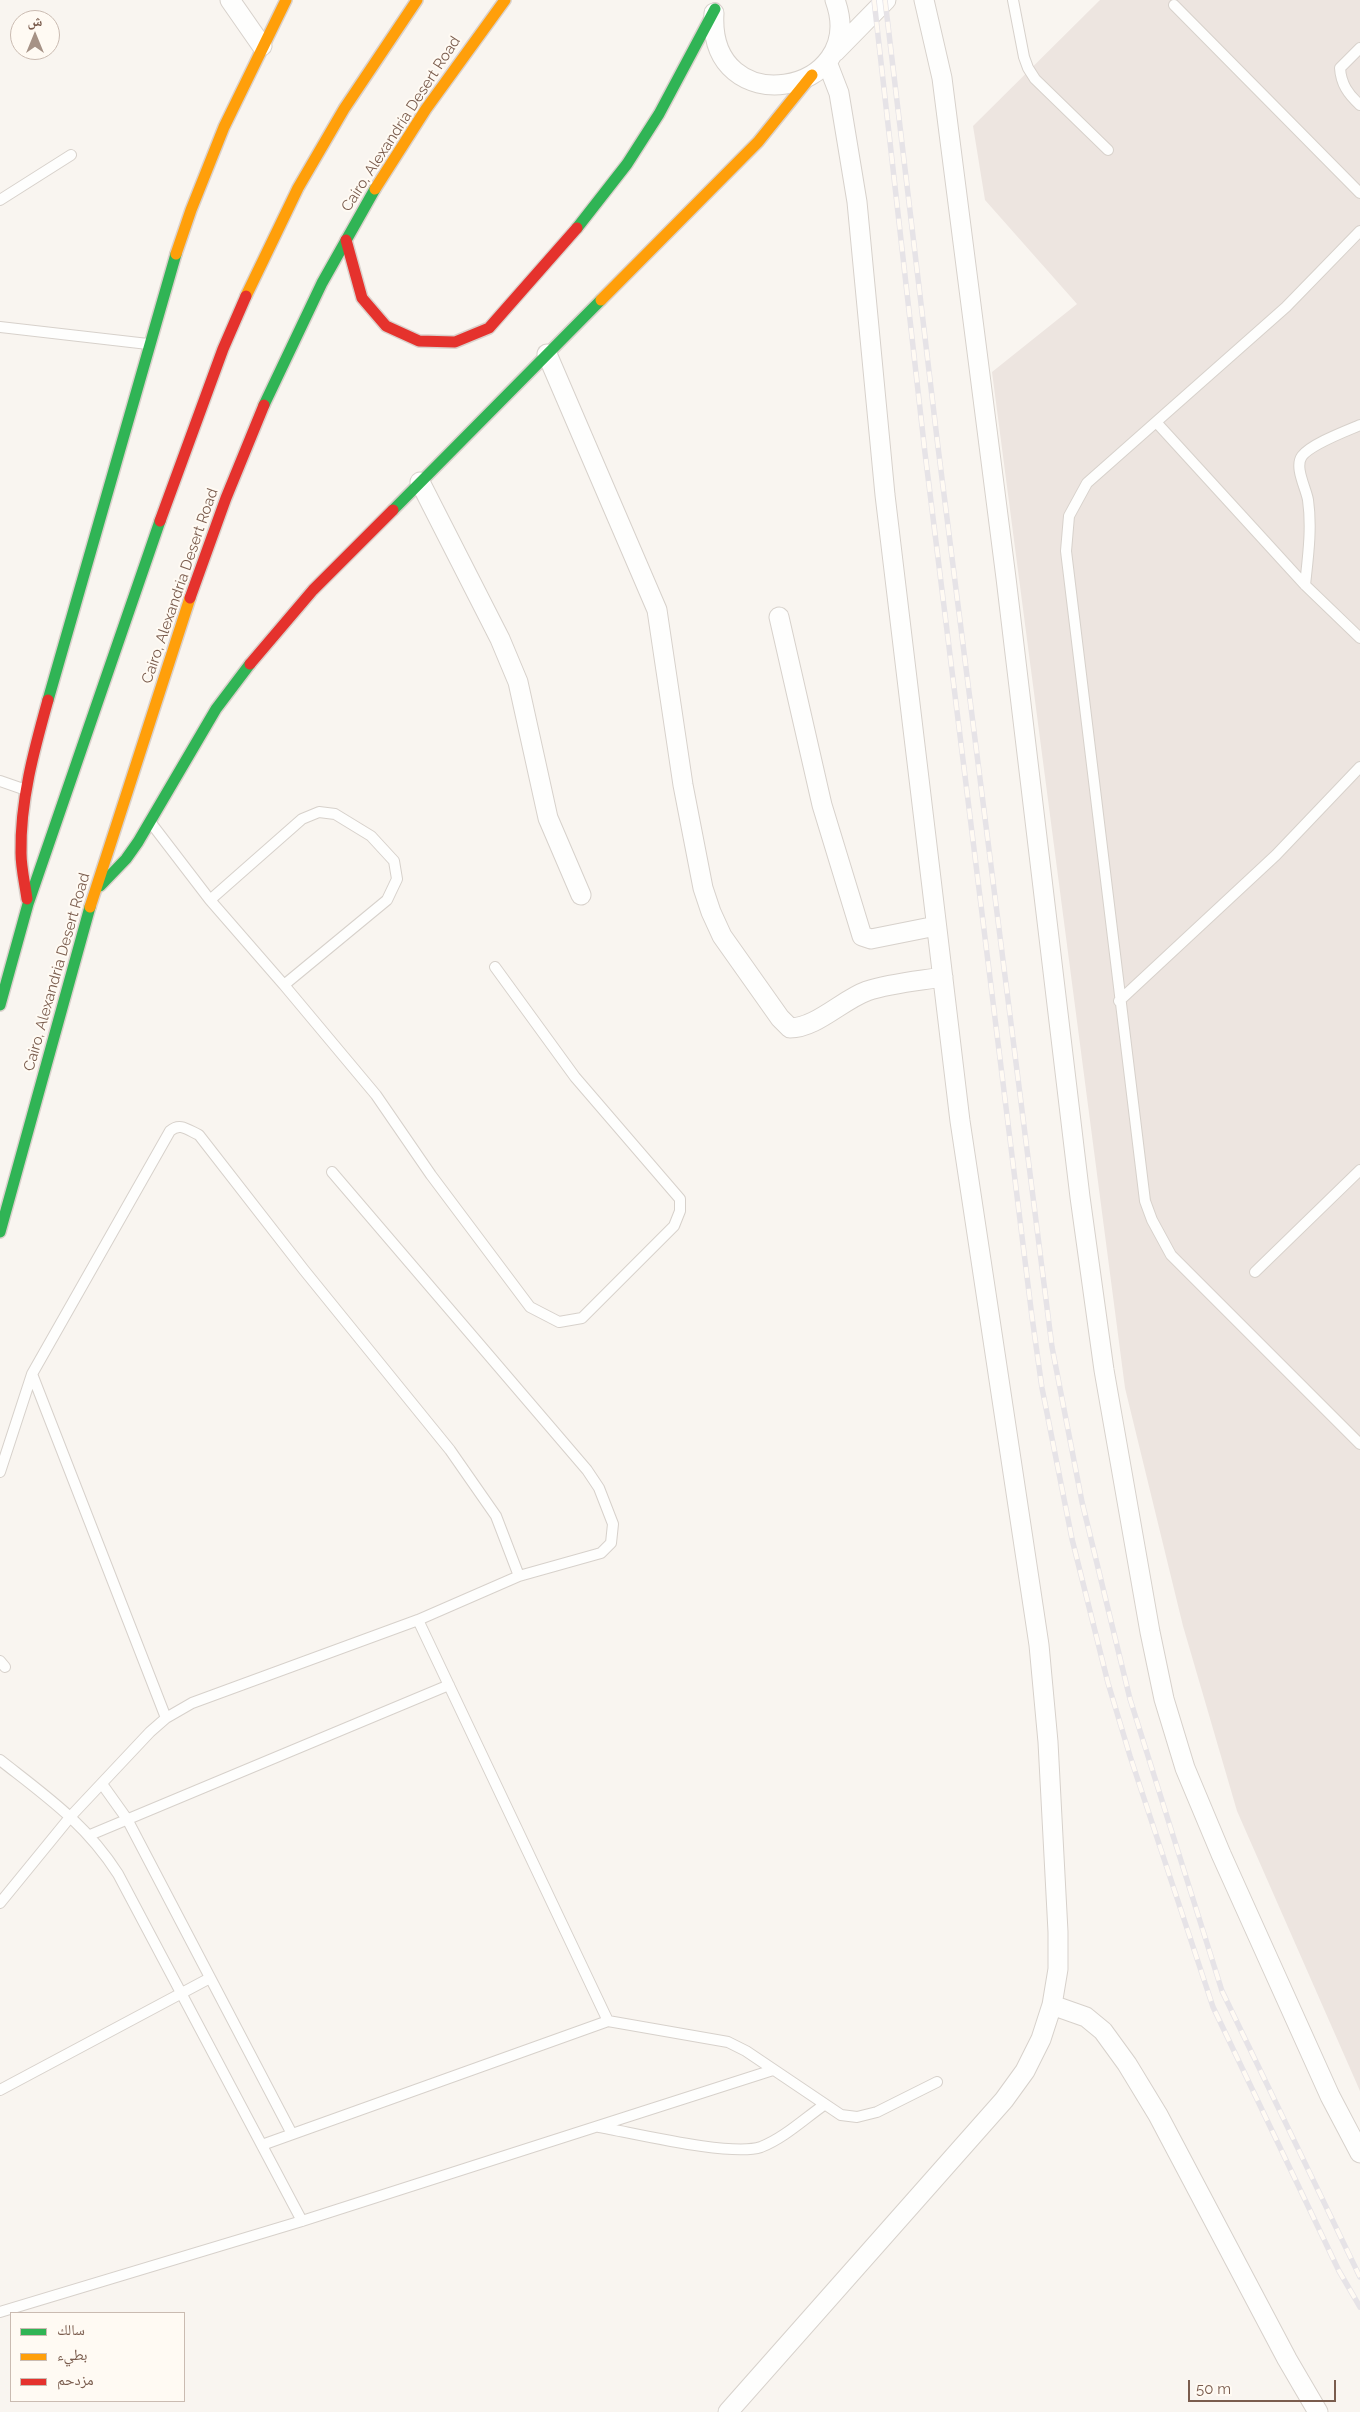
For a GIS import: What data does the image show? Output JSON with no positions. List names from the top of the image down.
{
  "streets": {
    "highway": ["Cairo, Alexandria Desert Road"]
  },
  "legend": ["سالك", "بطيء", "مزدحم"],
  "scale_bar": "50 m",
  "north": "top"
}
